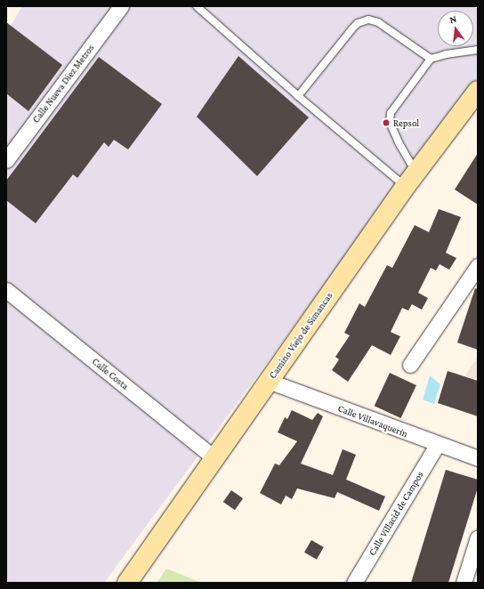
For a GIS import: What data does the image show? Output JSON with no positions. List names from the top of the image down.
{
  "streets": {
    "main road": ["Camino Viejo de Simancas"],
    "street": [
      "Calle Nueva Diez Metros",
      "Calle Costa",
      "Calle Villavaquerín",
      "Calle Villacid de Campos"
    ]
  },
  "crossings": [
    ["Camino Viejo de Simancas", "Calle Costa"],
    ["Camino Viejo de Simancas", "Calle Villavaquerín"],
    ["Calle Villavaquerín", "Calle Villacid de Campos"]
  ],
  "places": ["Repsol"],
  "north": "top"
}
